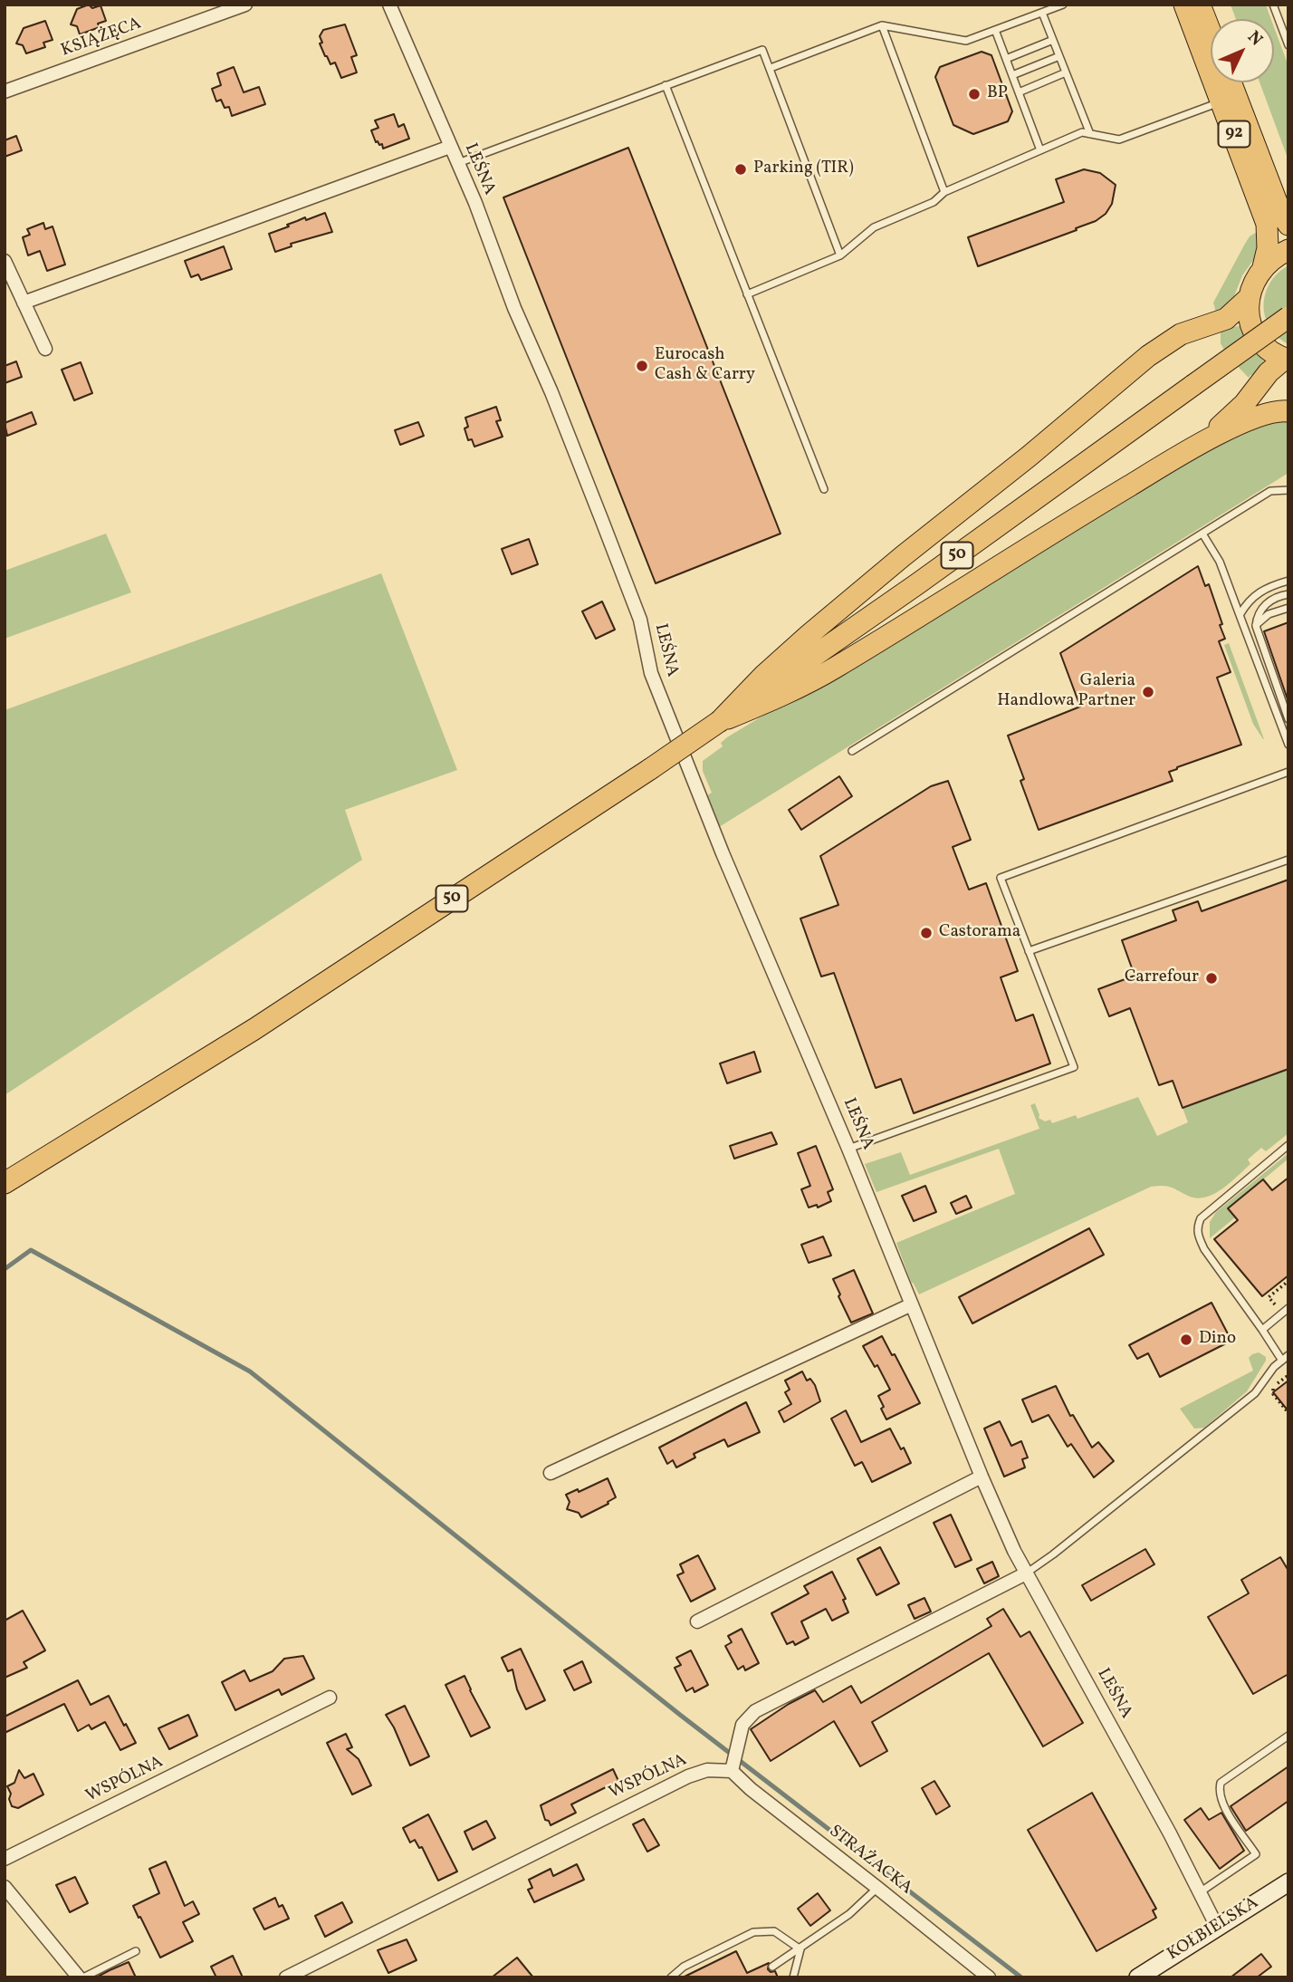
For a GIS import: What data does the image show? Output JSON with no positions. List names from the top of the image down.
{
  "streets": {
    "main road": ["92", "50"],
    "street": [
      "KSIĄŻĘCA",
      "LEŚNA",
      "WSPÓLNA",
      "STRAŻACKA",
      "KOŁBIELSKA"
    ]
  },
  "crossings": [
    ["LEŚNA", "KOŁBIELSKA"],
    ["WSPÓLNA", "STRAŻACKA"]
  ],
  "places": [
    "BP",
    "Parking (TIR)",
    "Eurocash Cash & Carry",
    "Galeria Handlowa Partner",
    "Castorama",
    "Carrefour",
    "Dino"
  ],
  "north": "top right"
}
